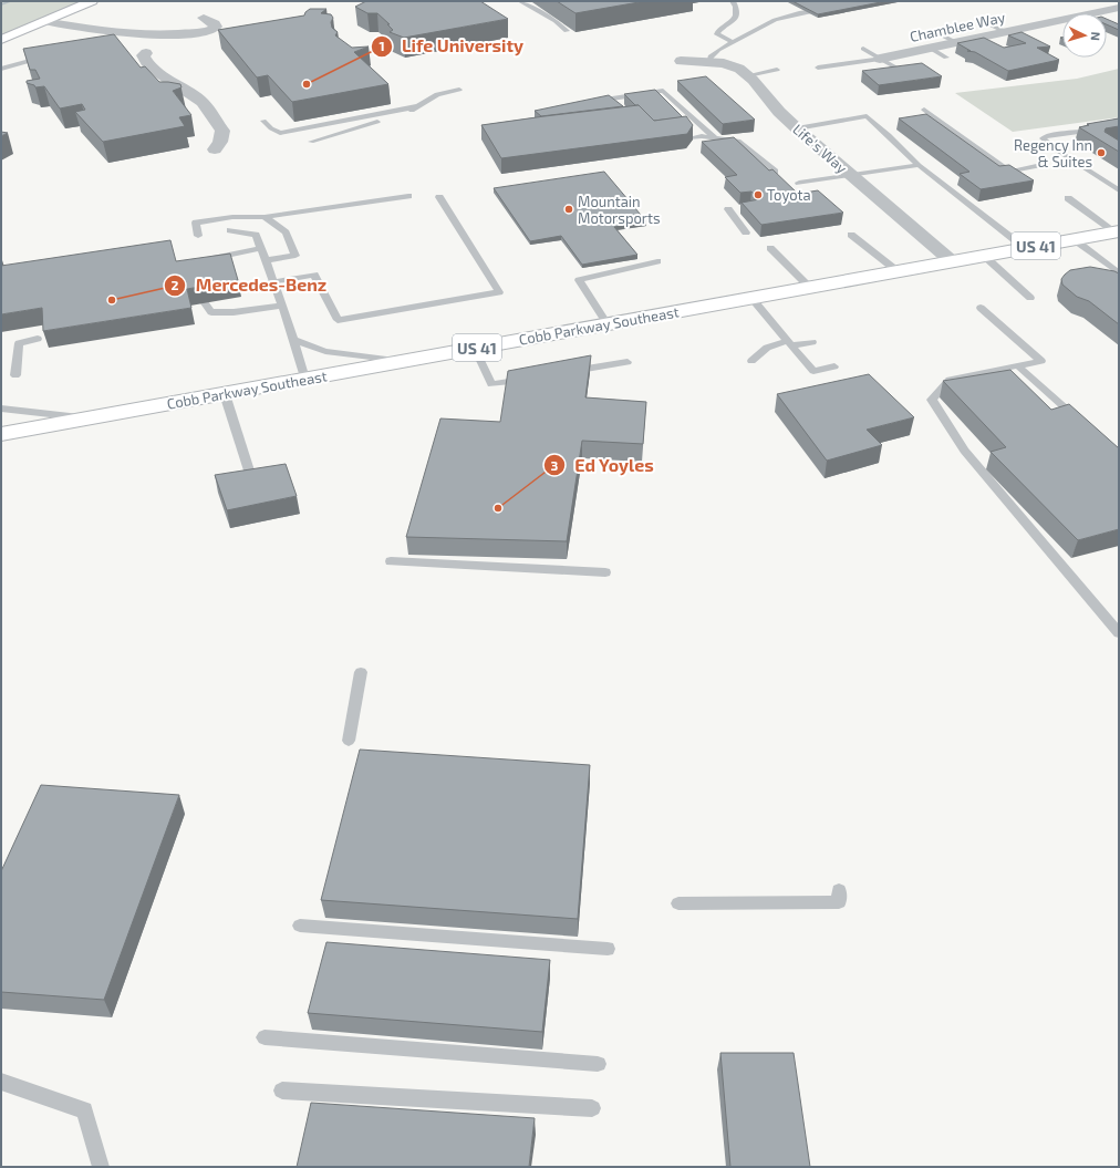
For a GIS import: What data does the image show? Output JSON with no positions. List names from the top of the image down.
{
  "streets": {
    "main road": ["US 41", "Cobb Parkway Southeast"],
    "street": ["Chamblee Way", "Life's Way"]
  },
  "crossings": [
    ["Life's Way", "Cobb Parkway Southeast"]
  ],
  "places": [
    "Life University",
    "Regency Inn & Suites",
    "Toyota",
    "Mountain Motorsports",
    "Mercedes-Benz",
    "Ed Yoyles"
  ],
  "north": "right"
}
